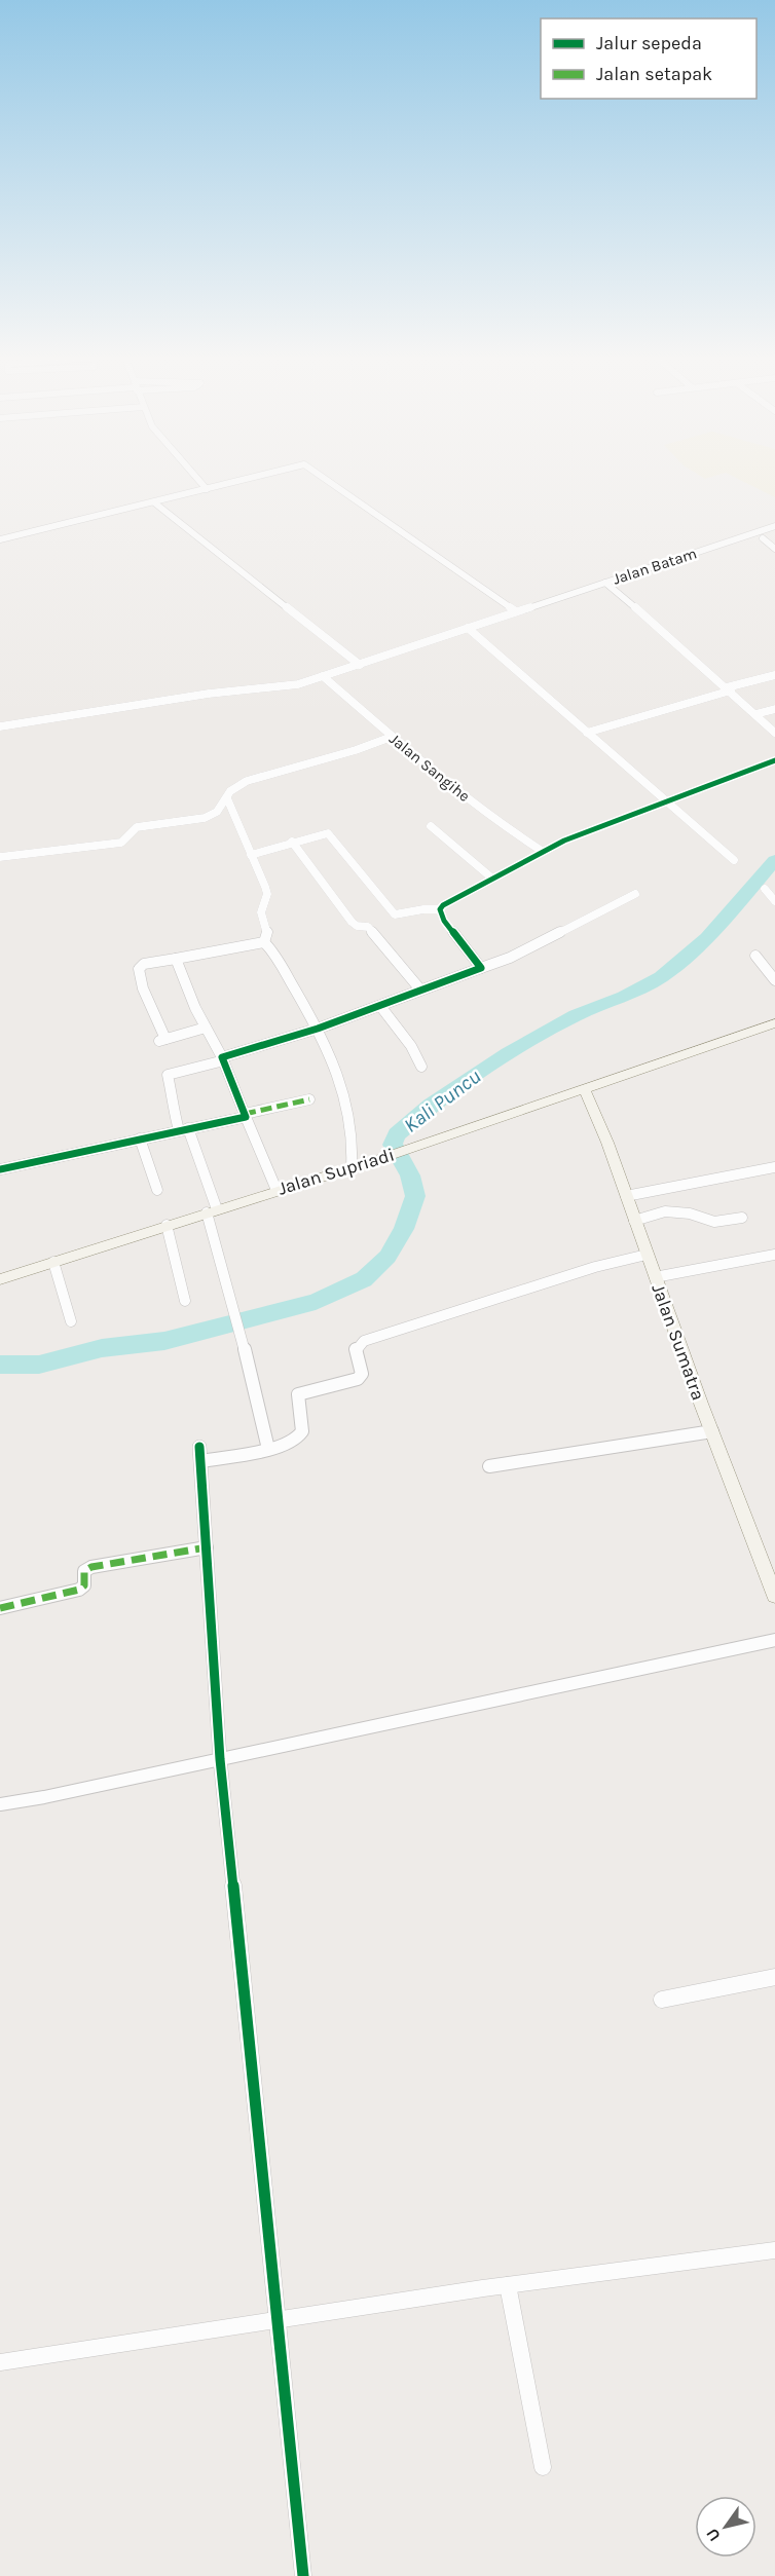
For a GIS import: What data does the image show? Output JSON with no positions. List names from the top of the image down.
{
  "streets": {
    "main road": ["Jalan Supriadi", "Jalan Sumatra"],
    "street": ["Jalan Batam", "Jalan Sangihe"]
  },
  "crossings": [
    ["Jalan Batam", "Jalan Sangihe"],
    ["Jalan Supriadi", "Jalan Sumatra"]
  ],
  "water": ["Kali Puncu"],
  "legend": ["Jalur sepeda", "Jalan setapak"],
  "north": "bottom left"
}
